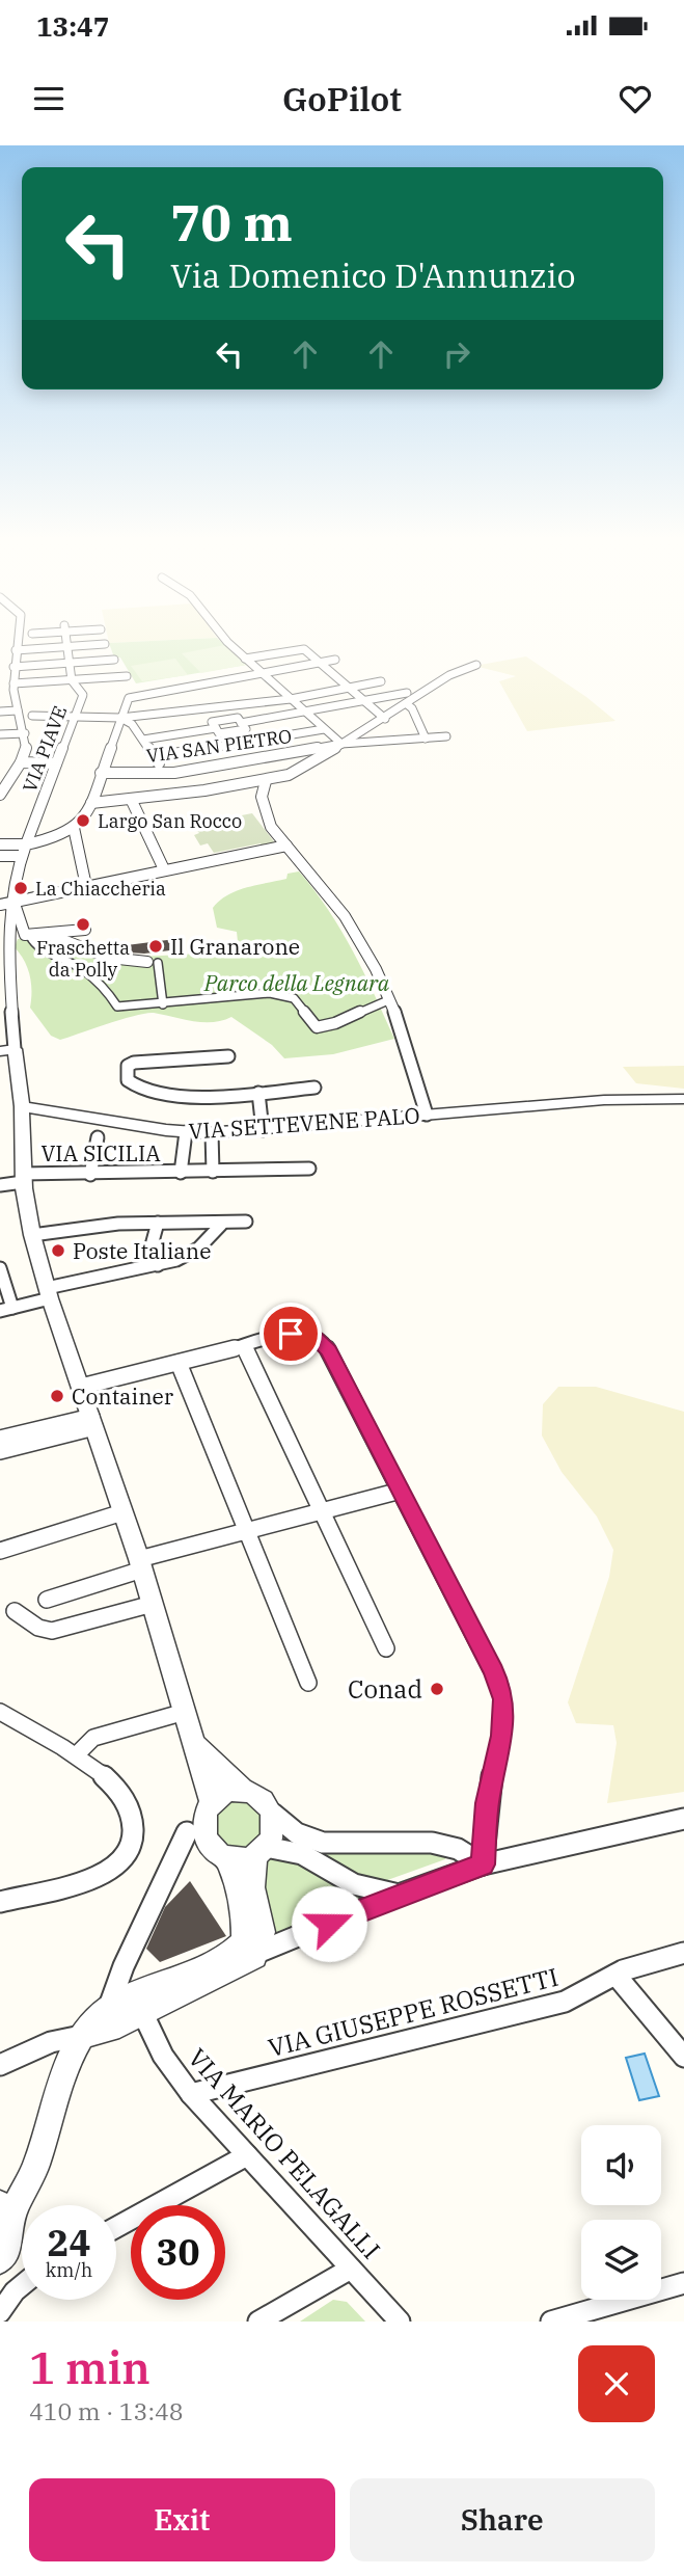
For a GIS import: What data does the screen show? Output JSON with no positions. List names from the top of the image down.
{
  "streets": {
    "street": [
      "VIA SAN PIETRO",
      "VIA PIAVE",
      "VIA SETTEVENE PALO",
      "VIA SICILIA",
      "VIA GIUSEPPE ROSSETTI",
      "VIA MARIO PELAGALLI"
    ]
  },
  "crossings": [
    ["VIA GIUSEPPE ROSSETTI", "VIA MARIO PELAGALLI"]
  ],
  "parks": ["Parco della Legnara"],
  "places": [
    "Largo San Rocco",
    "La Chiaccheria",
    "Fraschetta da Polly",
    "Il Granarone",
    "Poste Italiane",
    "Container",
    "Conad"
  ],
  "page": {
    "status": "13:47",
    "header": "GoPilot",
    "turn": ["70 m", "Via Domenico D'Annunzio"],
    "speed": "24 km/h",
    "limit": "30",
    "heading": ["1 min", "410 m · 13:48"],
    "buttons": ["Exit", "Share"]
  }
}
